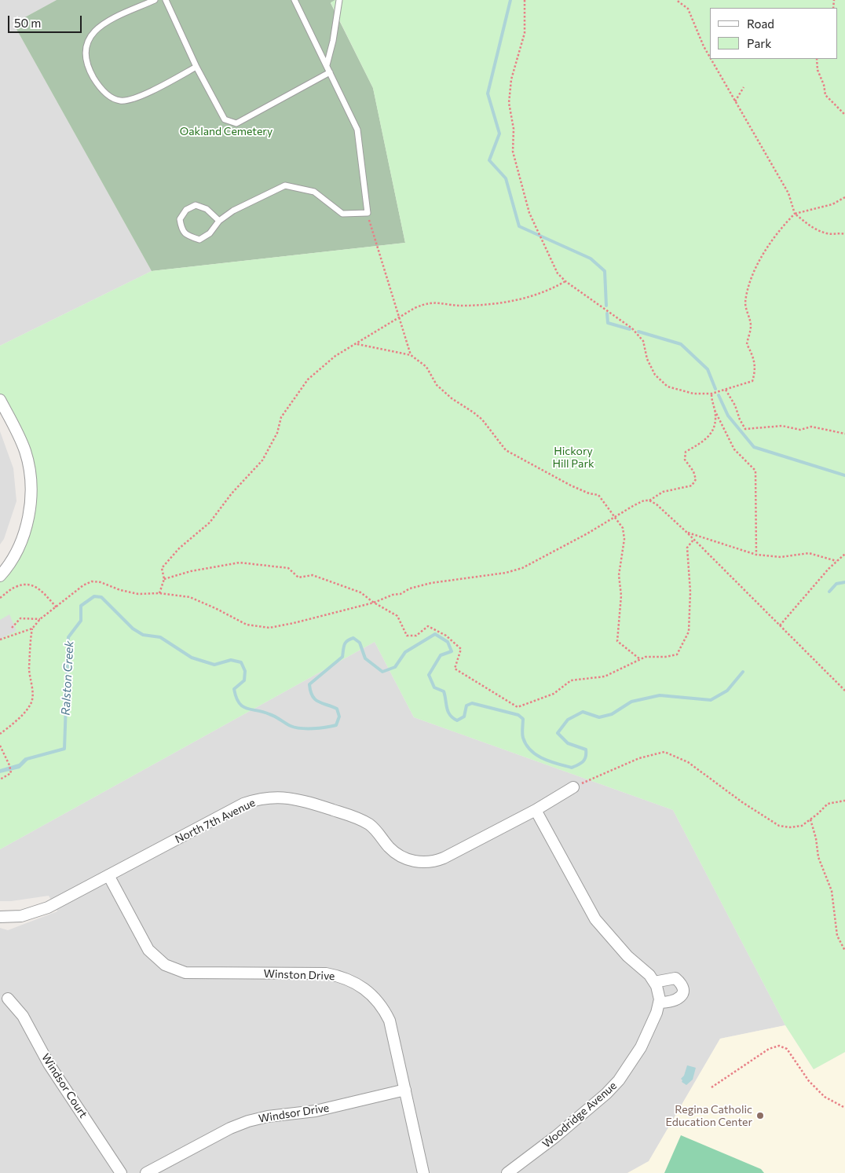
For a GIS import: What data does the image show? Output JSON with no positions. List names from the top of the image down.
{
  "streets": {
    "street": [
      "North 7th Avenue",
      "Winston Drive",
      "Windsor Court",
      "Windsor Drive",
      "Woodridge Avenue"
    ]
  },
  "crossings": [
    ["North 7th Avenue", "Winston Drive"],
    ["Winston Drive", "Windsor Drive"]
  ],
  "water": ["Ralston Creek"],
  "parks": ["Oakland Cemetery", "Hickory Hill Park"],
  "places": ["Regina Catholic Education Center"],
  "legend": ["Road", "Park"],
  "scale_bar": "50 m"
}
